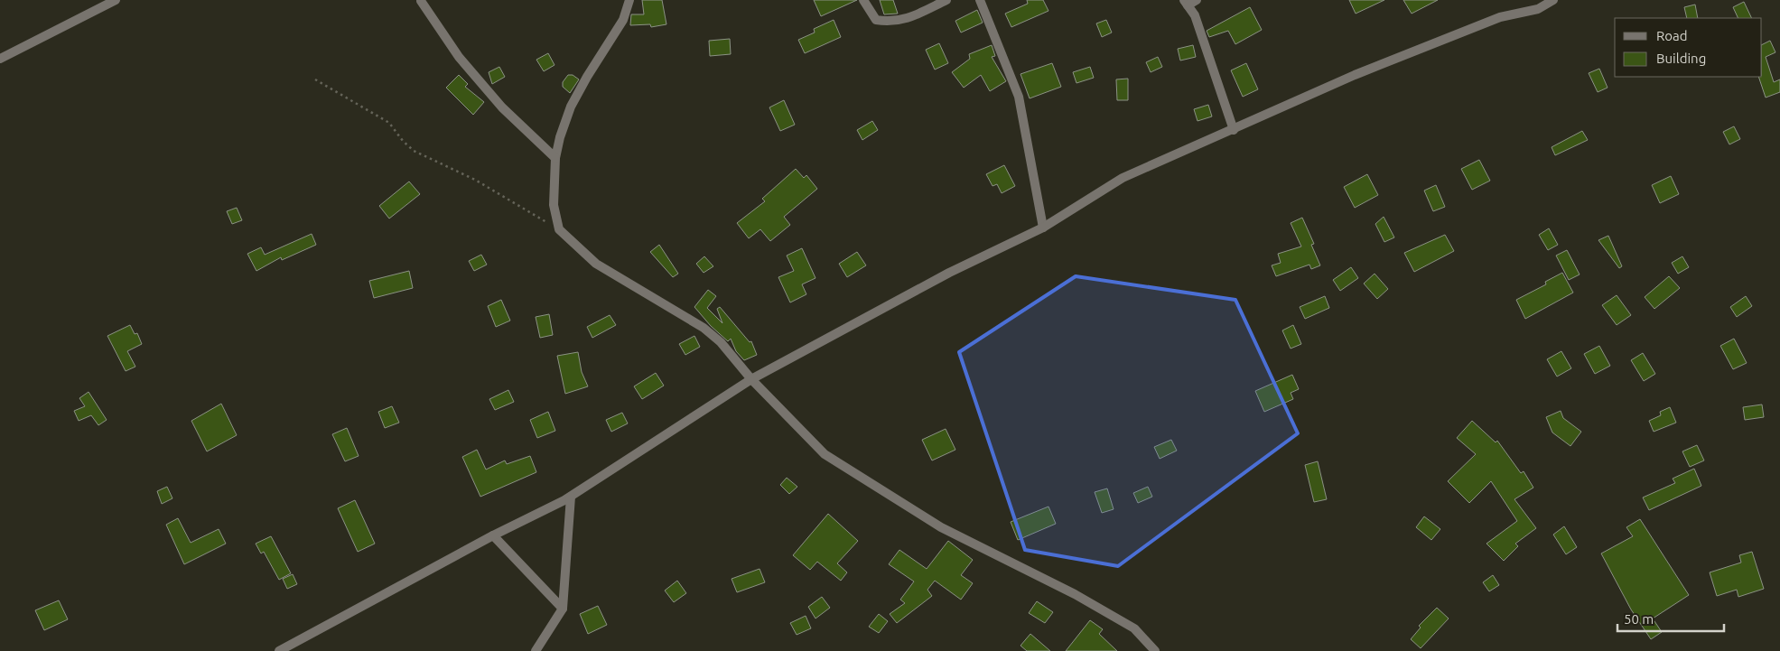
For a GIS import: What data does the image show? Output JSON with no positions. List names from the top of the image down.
{
  "legend": ["Road", "Building"],
  "scale_bar": "50 m"
}
